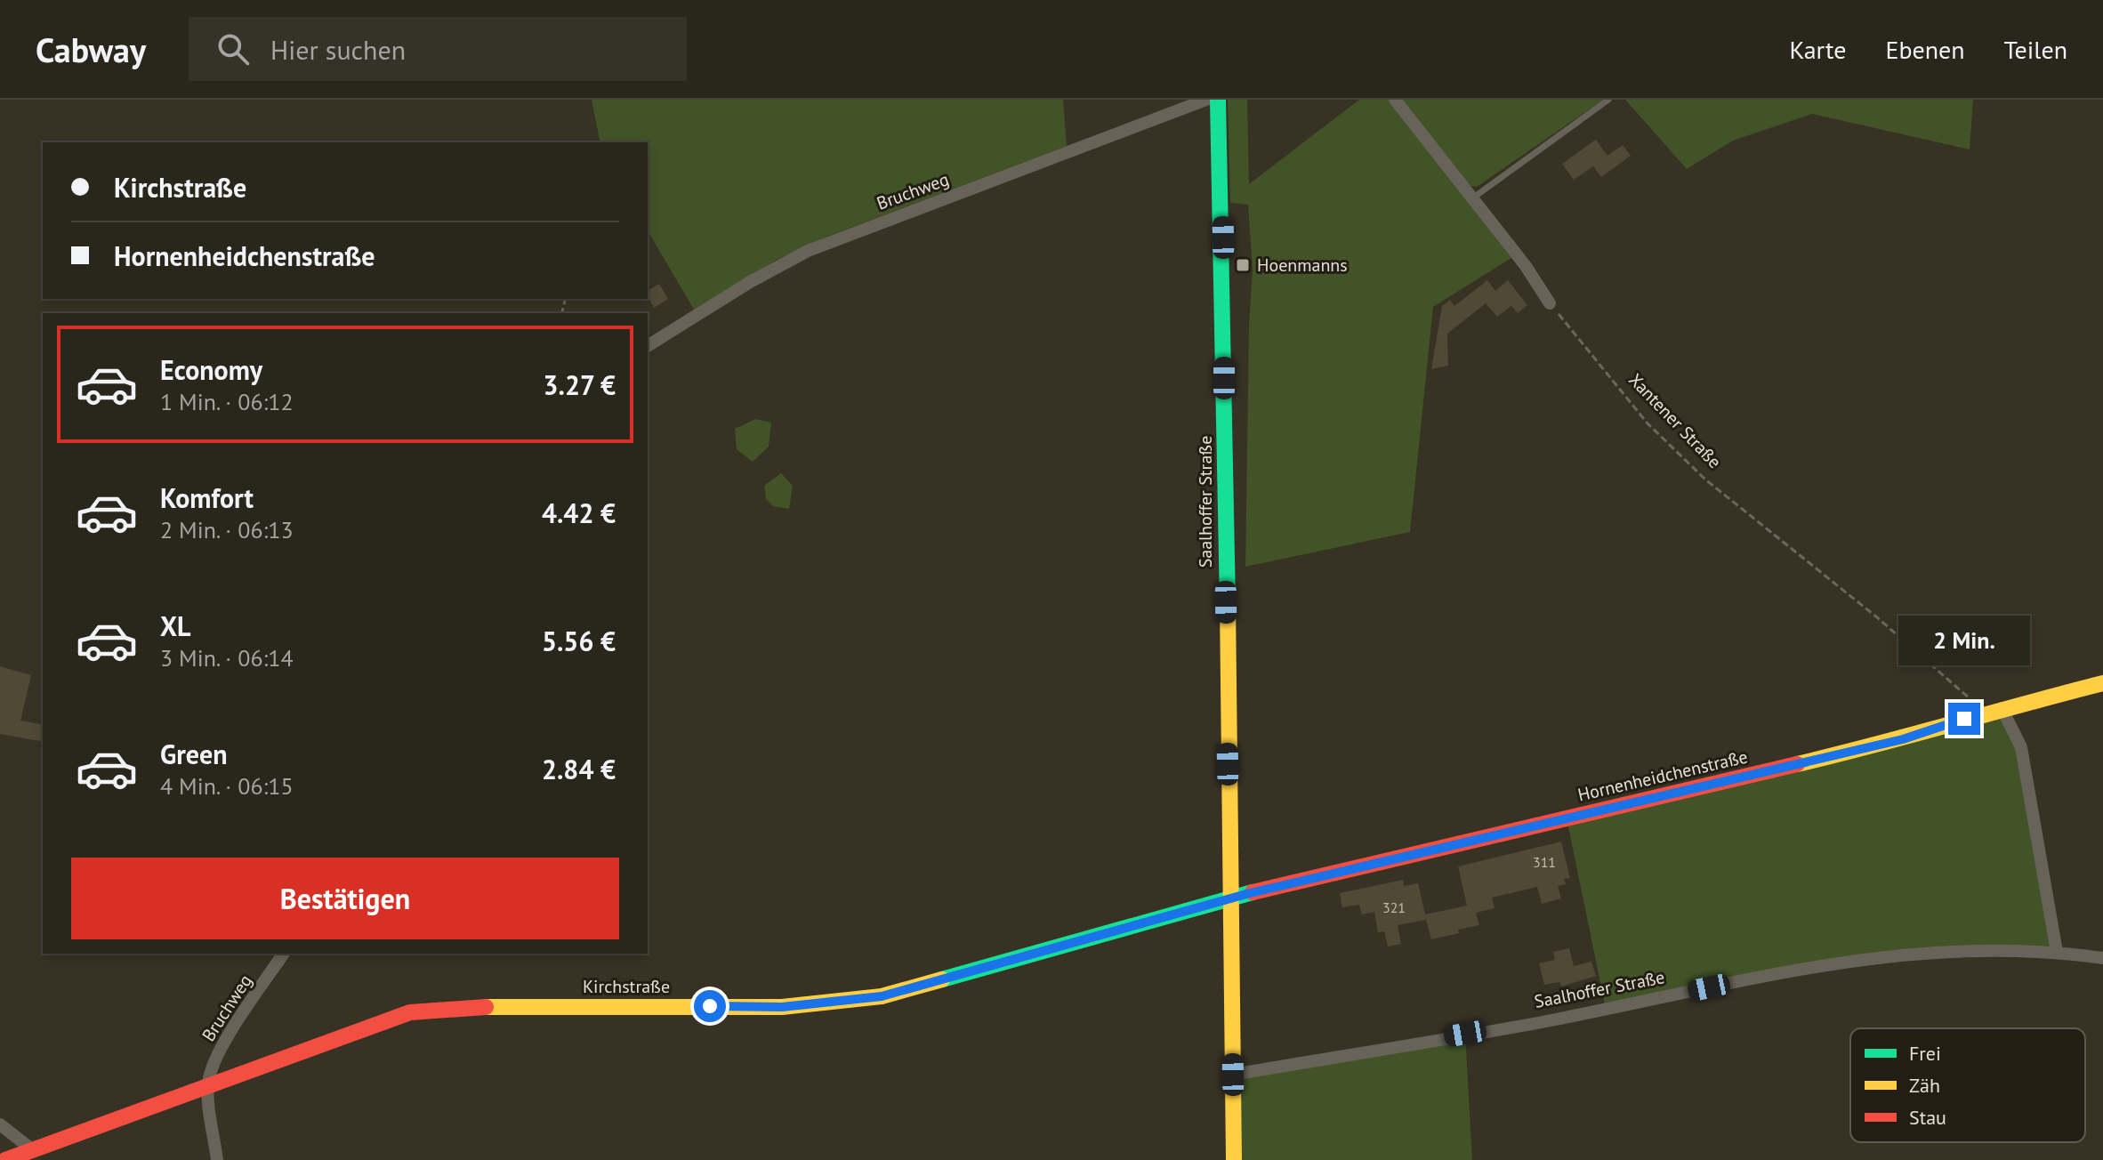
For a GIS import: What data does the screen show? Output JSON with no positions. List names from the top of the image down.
{
  "streets": {
    "street": [
      "Bruchweg",
      "Saalhoffer Straße",
      "Hornenheidchenstraße",
      "Kirchstraße"
    ],
    "path": ["Xantener Straße"]
  },
  "crossings": [
    ["Bruchweg", "Kirchstraße"],
    ["Xantener Straße", "Hornenheidchenstraße"],
    ["Saalhoffer Straße", "Hornenheidchenstraße"],
    ["Saalhoffer Straße", "Kirchstraße"],
    ["Hornenheidchenstraße", "Kirchstraße"]
  ],
  "places": {
    "transit": ["Hoenmanns"]
  },
  "house_numbers": ["311", "321"],
  "legend": ["Frei", "Zäh", "Stau"],
  "page": {
    "header": "Cabway",
    "search": "Hier suchen",
    "nav": ["Karte", "Ebenen", "Teilen"],
    "banner": ["Kirchstraße", "Hornenheidchenstraße"],
    "list": [
      {
        "name": "Economy",
        "note": "1 Min. · 06:12",
        "value": "3.27 €"
      },
      {
        "name": "Komfort",
        "note": "2 Min. · 06:13",
        "value": "4.42 €"
      },
      {
        "name": "XL",
        "note": "3 Min. · 06:14",
        "value": "5.56 €"
      },
      {
        "name": "Green",
        "note": "4 Min. · 06:15",
        "value": "2.84 €"
      }
    ],
    "bubble": "2 Min.",
    "buttons": "Bestätigen"
  }
}
